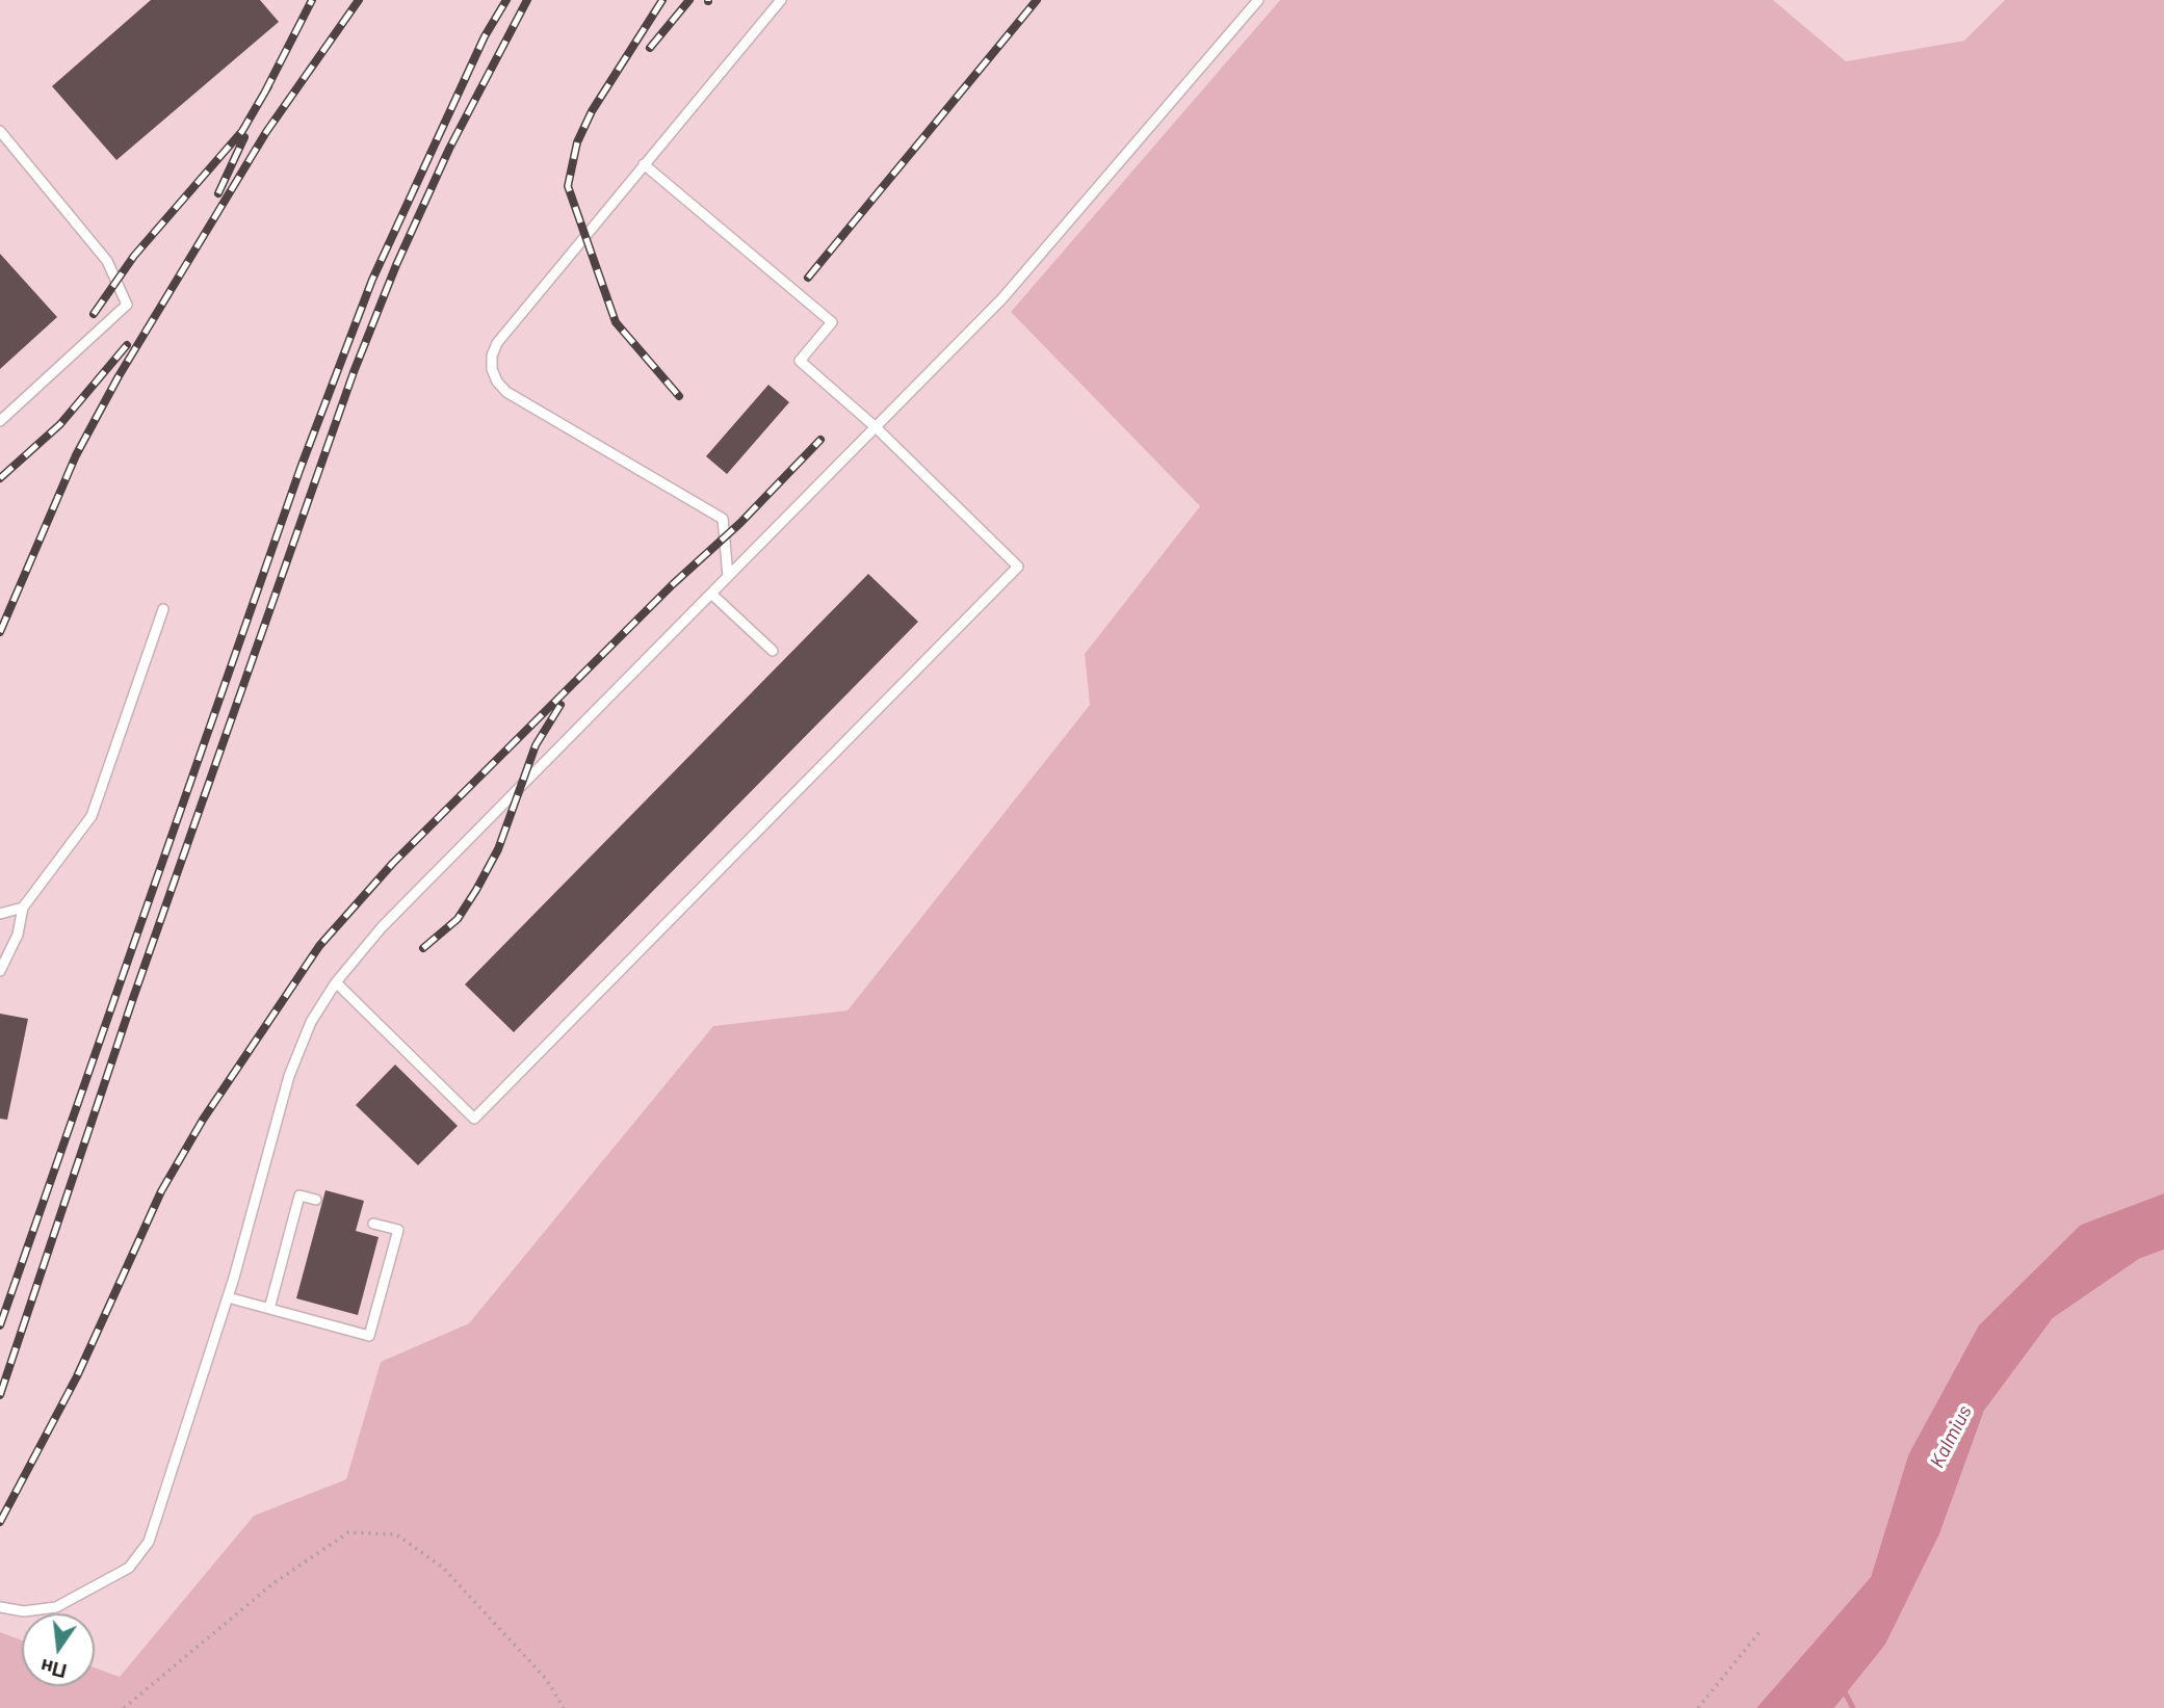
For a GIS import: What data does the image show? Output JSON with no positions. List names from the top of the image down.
{
  "water": ["Kalmius"],
  "north": "bottom"
}
